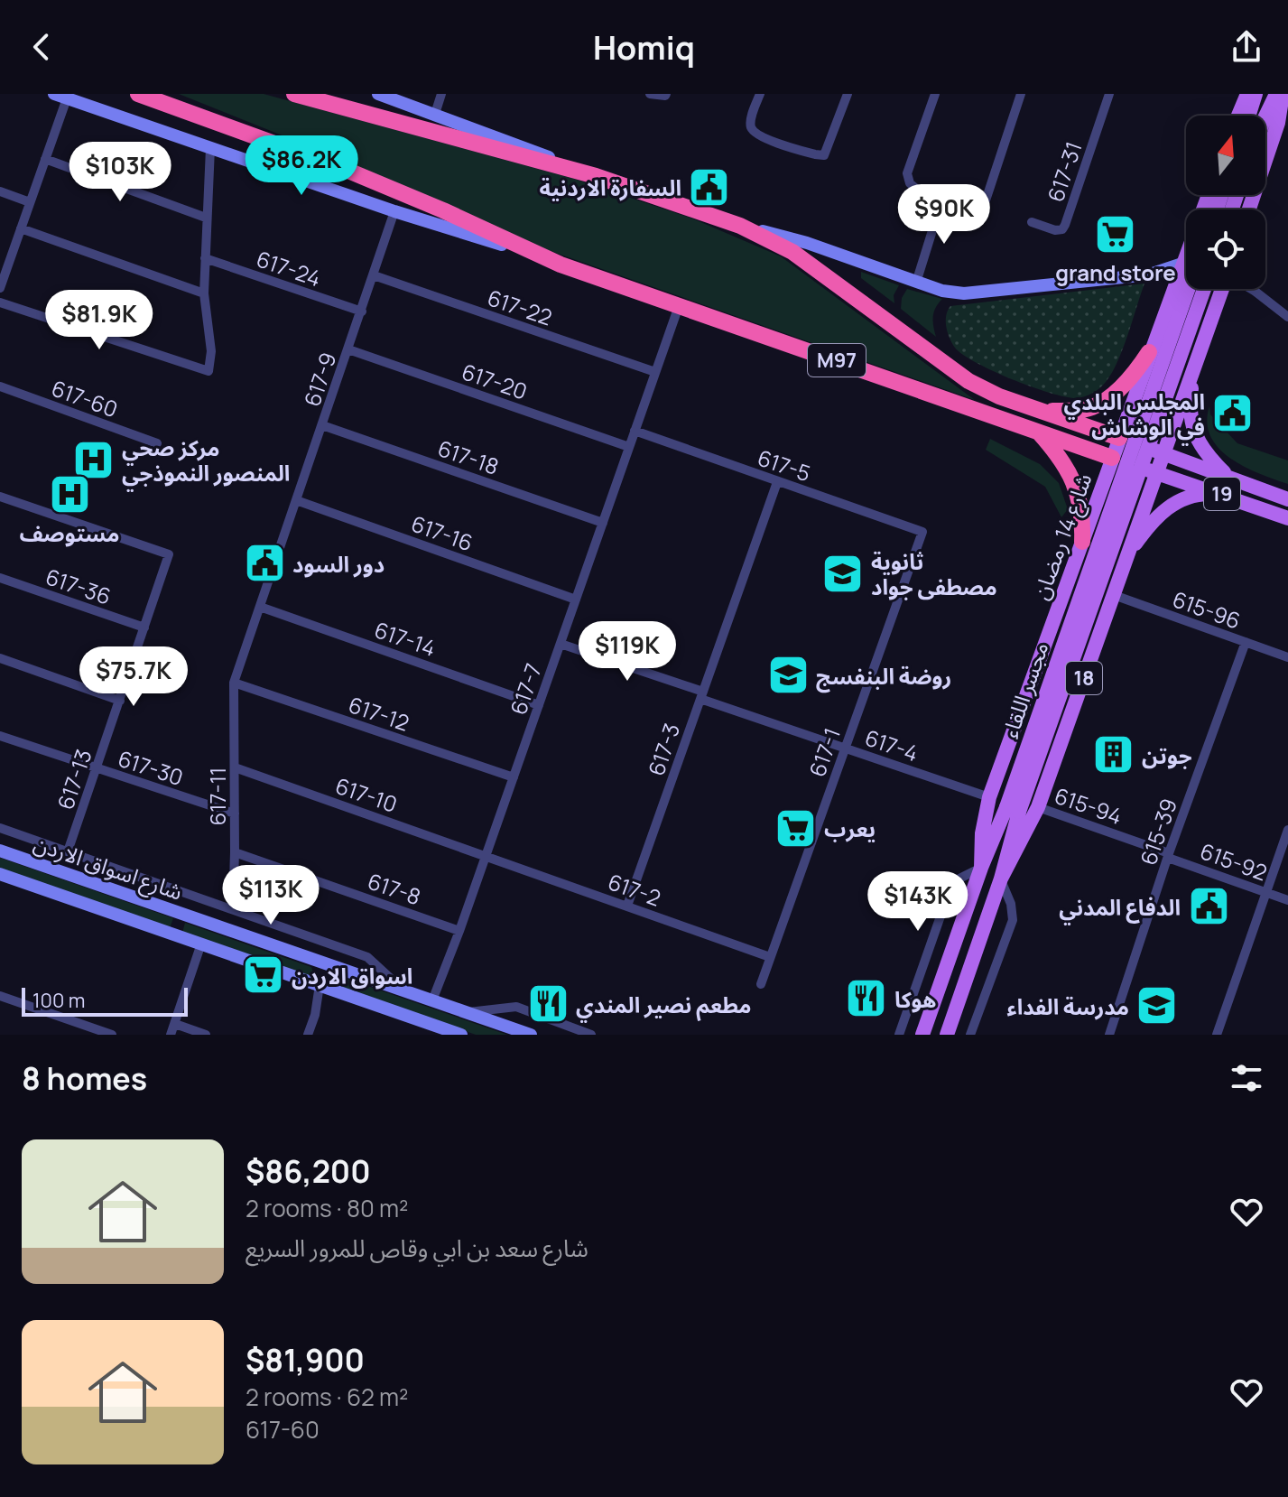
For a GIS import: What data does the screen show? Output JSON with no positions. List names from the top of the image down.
{
  "streets": {
    "highway": ["M97"],
    "main road": [
      "19",
      "شارع 14 رمضان",
      "18",
      "مجسر اللقاء"
    ],
    "street": [
      "617-31",
      "617-24",
      "617-22",
      "617-9",
      "617-20",
      "617-60",
      "617-18",
      "617-5",
      "617-16",
      "617-36",
      "615-96",
      "617-14",
      "617-7",
      "617-12",
      "617-4",
      "617-3",
      "617-1",
      "617-30",
      "617-13",
      "617-10",
      "617-11",
      "615-94",
      "615-39",
      "615-92",
      "شارع اسواق الاردن",
      "617-8",
      "617-2"
    ]
  },
  "crossings": [
    ["617-24", "617-9"],
    ["617-22", "617-9"],
    ["617-22", "617-7"],
    ["M97", "شارع 14 رمضان"],
    ["M97", "617-7"],
    ["617-9", "617-20"],
    ["617-9", "617-18"],
    ["617-9", "617-16"],
    ["617-9", "617-14"],
    ["617-9", "617-12"],
    ["617-9", "617-11"],
    ["617-20", "617-7"],
    ["617-18", "617-7"],
    ["617-5", "617-7"],
    ["617-5", "617-3"],
    ["617-5", "617-1"],
    ["19", "18"],
    ["617-16", "617-7"],
    ["شارع 14 رمضان", "18"],
    ["شارع 14 رمضان", "مجسر اللقاء"],
    ["شارع 14 رمضان", "617-4"],
    ["617-36", "617-13"],
    ["615-96", "18"],
    ["615-96", "615-39"],
    ["617-14", "617-7"],
    ["18", "مجسر اللقاء"],
    ["18", "615-94"],
    ["617-7", "617-12"],
    ["617-7", "617-4"],
    ["617-7", "617-10"],
    ["617-7", "شارع اسواق الاردن"],
    ["617-7", "617-8"],
    ["617-7", "617-2"],
    ["617-12", "617-11"],
    ["617-4", "617-3"],
    ["617-4", "617-1"],
    ["617-3", "617-2"],
    ["617-1", "617-2"],
    ["617-30", "617-13"],
    ["617-30", "617-11"],
    ["617-10", "617-11"],
    ["617-10", "617-2"],
    ["617-11", "617-8"],
    ["615-94", "615-39"],
    ["615-94", "615-92"],
    ["615-39", "615-92"]
  ],
  "places": {
    "public building": [
      "السفارة الاردنية",
      "المجلس البلدي في الوشاش",
      "دور السود",
      "الدفاع المدني"
    ],
    "supermarket": ["grand store", "يعرب", "اسواق الاردن"],
    "hospital": ["مركز صحي المنصور النموذجي", "مستوصف"],
    "school or university": ["ثانوية مصطفى جواد", "روضة البنفسج", "مدرسة الفداء"],
    "building": ["جوتن"],
    "restaurant": ["هوكا", "مطعم نصير المندي"]
  },
  "scale_bar": "100 m",
  "north": "top",
  "page": {
    "header": "Homiq",
    "price": [
      "$86.2K",
      "$103K",
      "$90K",
      "$81.9K",
      "$119K",
      "$75.7K",
      "$113K",
      "$143K"
    ],
    "scale": "100 m",
    "heading": "8 homes",
    "list": [
      {
        "name": "$86,200",
        "note": "2 rooms · 80 m² · شارع سعد بن ابي وقاص للمرور السريع"
      },
      {
        "name": "$81,900",
        "note": "2 rooms · 62 m² · 617-60"
      }
    ]
  }
}
